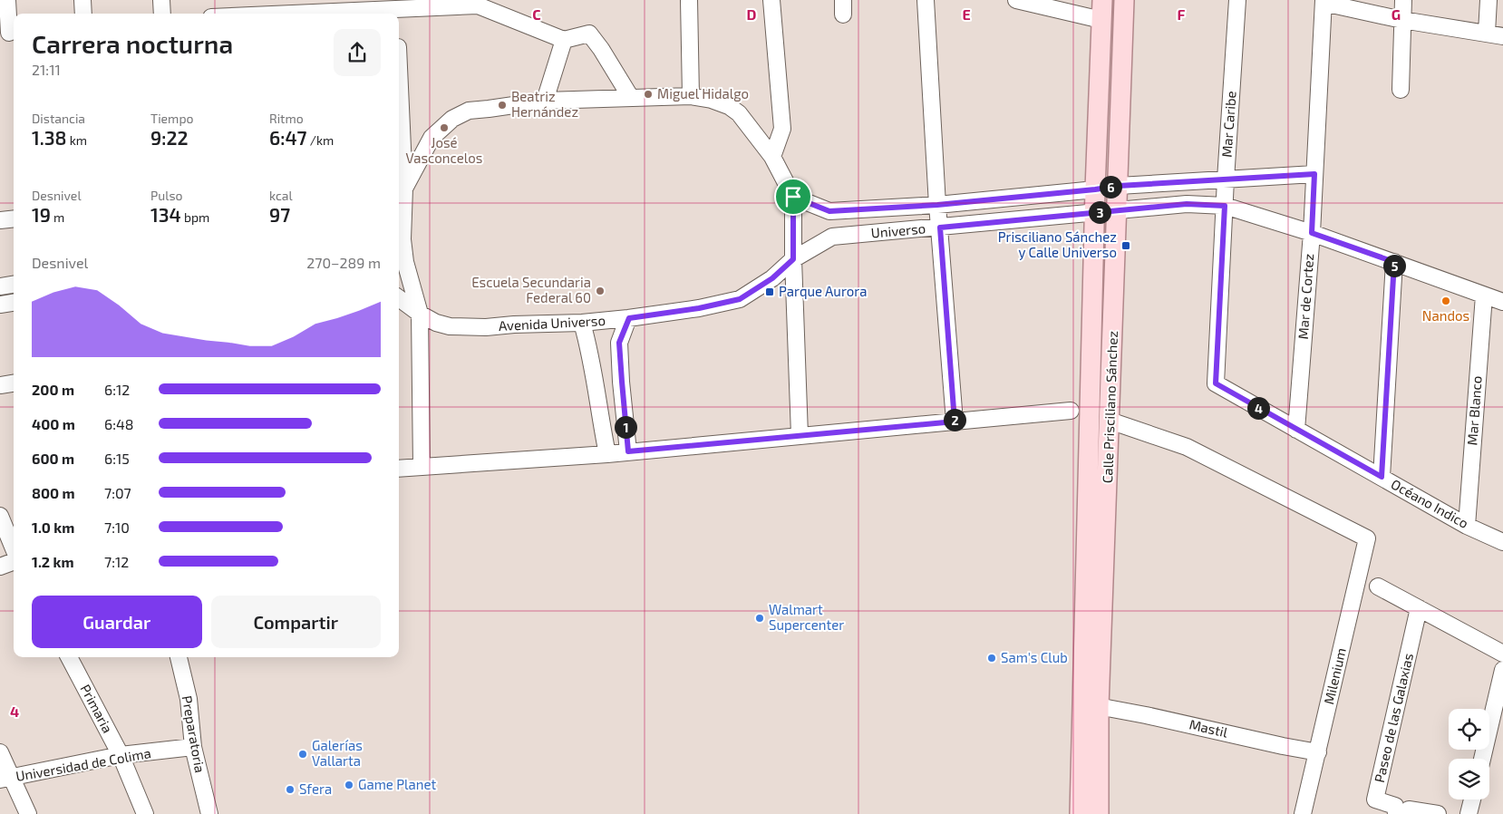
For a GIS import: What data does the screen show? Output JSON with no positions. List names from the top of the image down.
{
  "streets": {
    "main road": ["Calle Prisciliano Sánchez"],
    "street": [
      "Mar Caribe",
      "Universo",
      "Mar de Cortez",
      "Avenida Universo",
      "Mar Blanco",
      "Océano Indico",
      "Milenium",
      "Primaria",
      "Paseo de las Galaxias",
      "Mastil",
      "Preparatoria",
      "Universidad de Colima"
    ]
  },
  "crossings": [
    ["Mar Caribe", "Universo"],
    ["Mar Caribe", "Océano Indico"],
    ["Universo", "Mar de Cortez"],
    ["Universo", "Avenida Universo"],
    ["Universo", "Calle Prisciliano Sánchez"],
    ["Universo", "Mar Blanco"],
    ["Mar de Cortez", "Océano Indico"],
    ["Calle Prisciliano Sánchez", "Milenium"],
    ["Calle Prisciliano Sánchez", "Mastil"],
    ["Mar Blanco", "Océano Indico"],
    ["Milenium", "Mastil"],
    ["Primaria", "Universidad de Colima"],
    ["Preparatoria", "Universidad de Colima"]
  ],
  "places": {
    "other": [
      "Miguel Hidalgo",
      "Beatriz Hernández",
      "José Vasconcelos",
      "Escuela Secundaria Federal 60",
      "Nandos",
      "Walmart Supercenter",
      "Sam's Club",
      "Galerías Vallarta",
      "Game Planet",
      "Sfera"
    ],
    "transit": ["Prisciliano Sánchez y Calle Universo", "Parque Aurora"]
  },
  "page": {
    "heading": ["Carrera nocturna", "21:11"],
    "stats": [
      ["Distancia", "1.38 km"],
      ["Tiempo", "9:22"],
      ["Ritmo", "6:47 /km"],
      ["Desnivel", "19 m"],
      ["Pulso", "134 bpm"],
      ["kcal", "97"]
    ],
    "pins": [
      "6",
      "3",
      "5",
      "4",
      "2",
      "1"
    ],
    "chart": ["Desnivel", "270–289 m"],
    "list": [
      {
        "name": "200 m",
        "note": "6:12"
      },
      {
        "name": "400 m",
        "note": "6:48"
      },
      {
        "name": "600 m",
        "note": "6:15"
      },
      {
        "name": "800 m",
        "note": "7:07"
      },
      {
        "name": "1.0 km",
        "note": "7:10"
      },
      {
        "name": "1.2 km",
        "note": "7:12"
      }
    ],
    "buttons": ["Guardar", "Compartir"]
  },
  "grid": {
    "columns": [
      "C",
      "D",
      "E",
      "F",
      "G"
    ],
    "rows": ["4"]
  }
}
